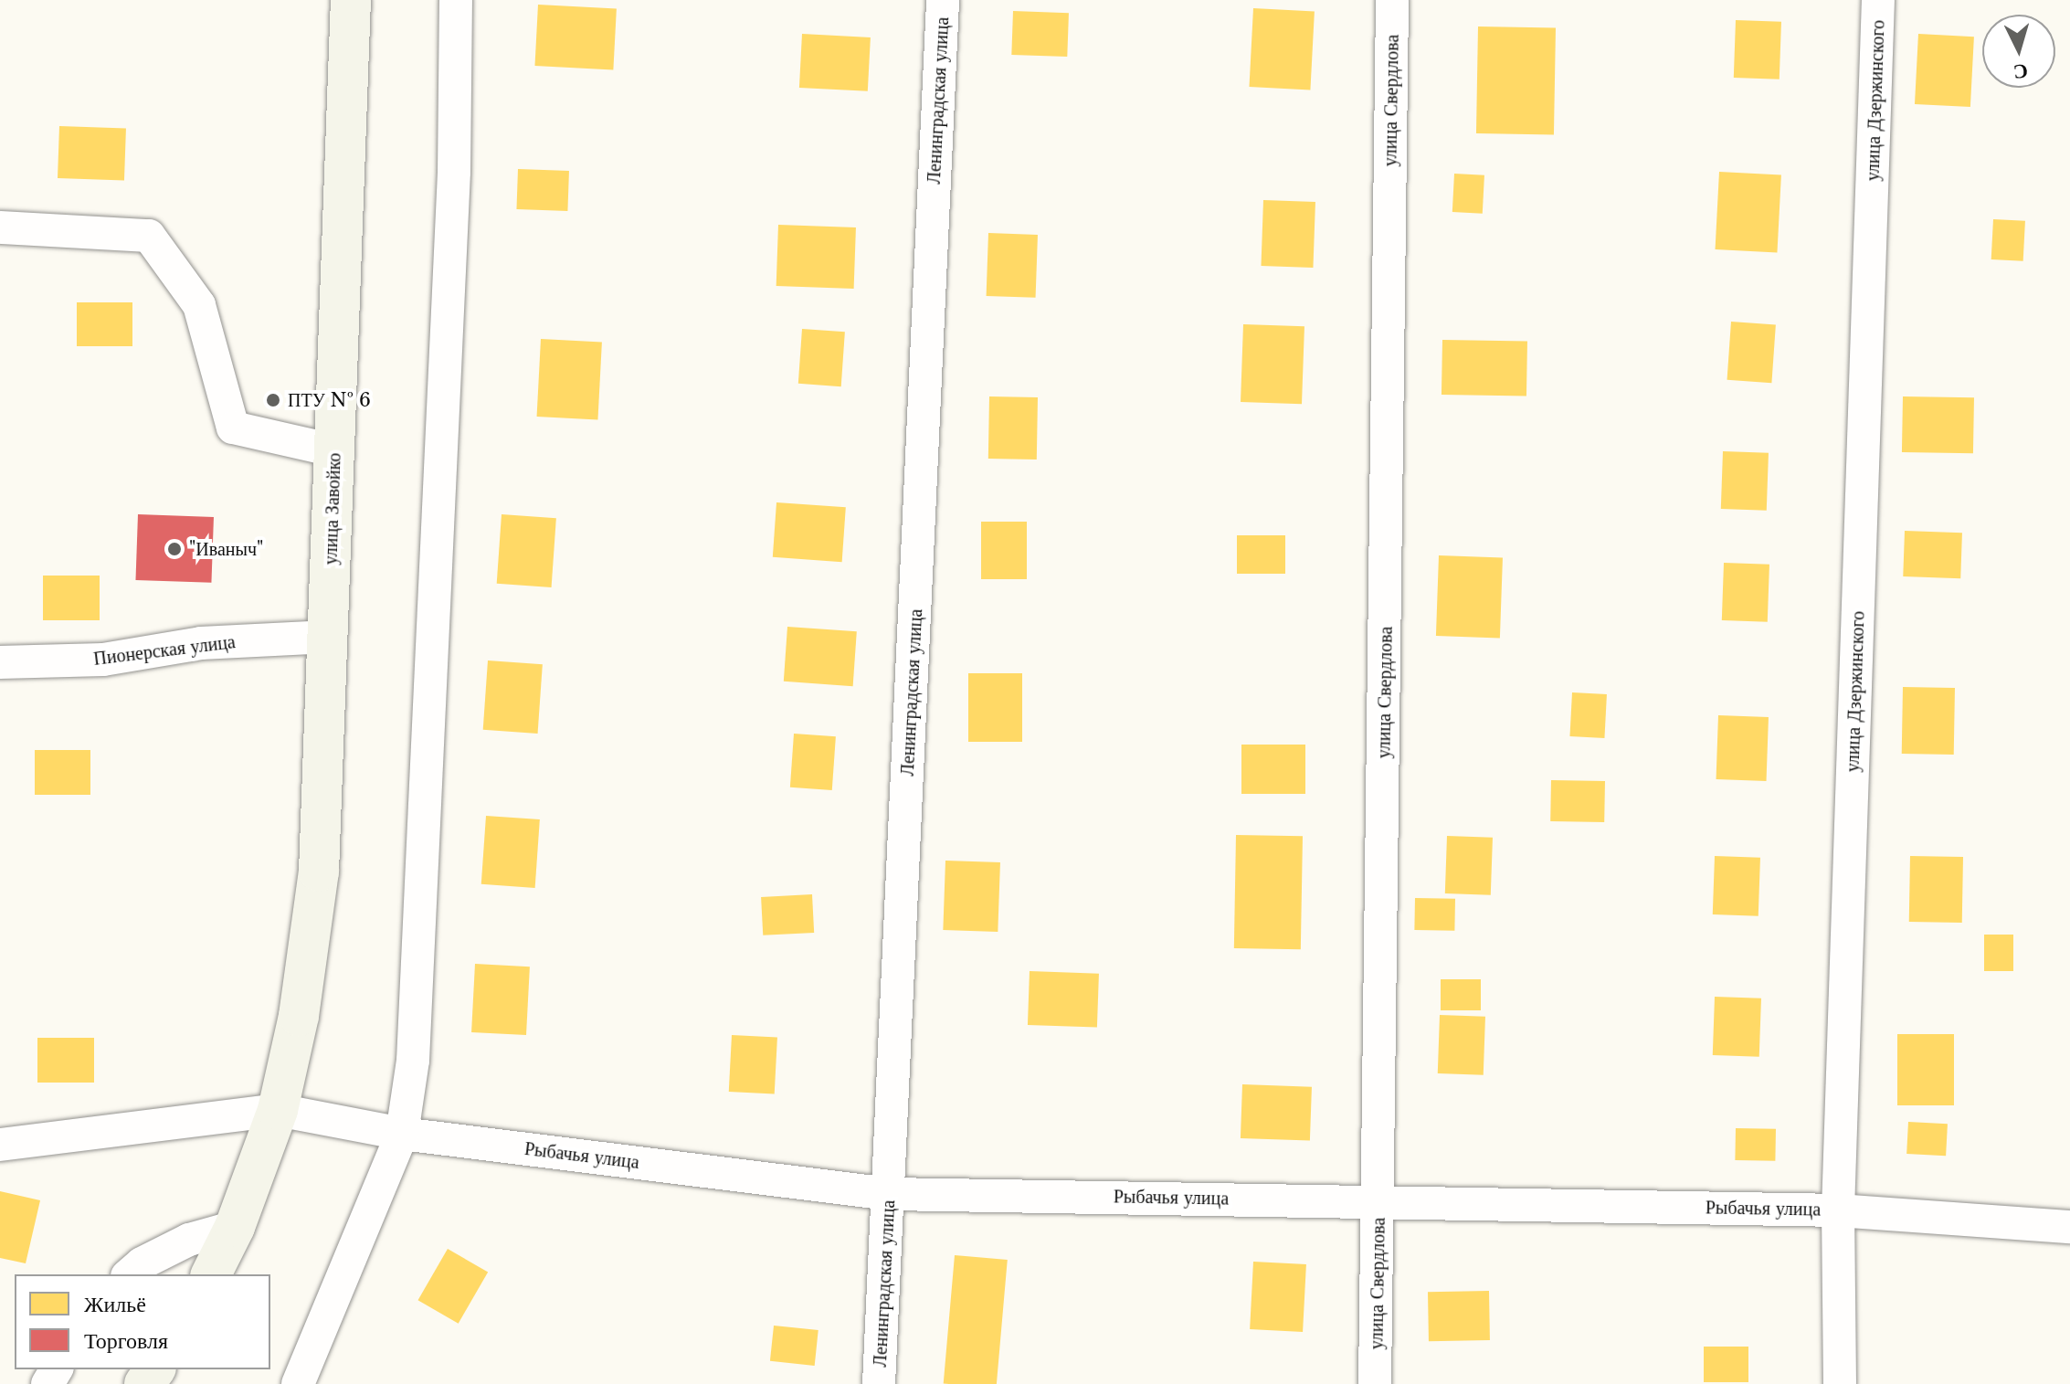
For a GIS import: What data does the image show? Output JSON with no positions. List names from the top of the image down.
{
  "streets": {
    "main road": ["улица Завойко"],
    "street": [
      "Ленинградская улица",
      "улица Свердлова",
      "улица Дзержинского",
      "Пионерская улица",
      "Рыбачья улица"
    ]
  },
  "crossings": [
    ["Ленинградская улица", "Рыбачья улица"],
    ["улица Свердлова", "Рыбачья улица"],
    ["улица Дзержинского", "Рыбачья улица"],
    ["улица Завойко", "Пионерская улица"],
    ["улица Завойко", "Рыбачья улица"]
  ],
  "places": ["ПТУ № 6", "\"Иваныч\""],
  "legend": ["Жильё", "Торговля"],
  "north": "bottom"
}
